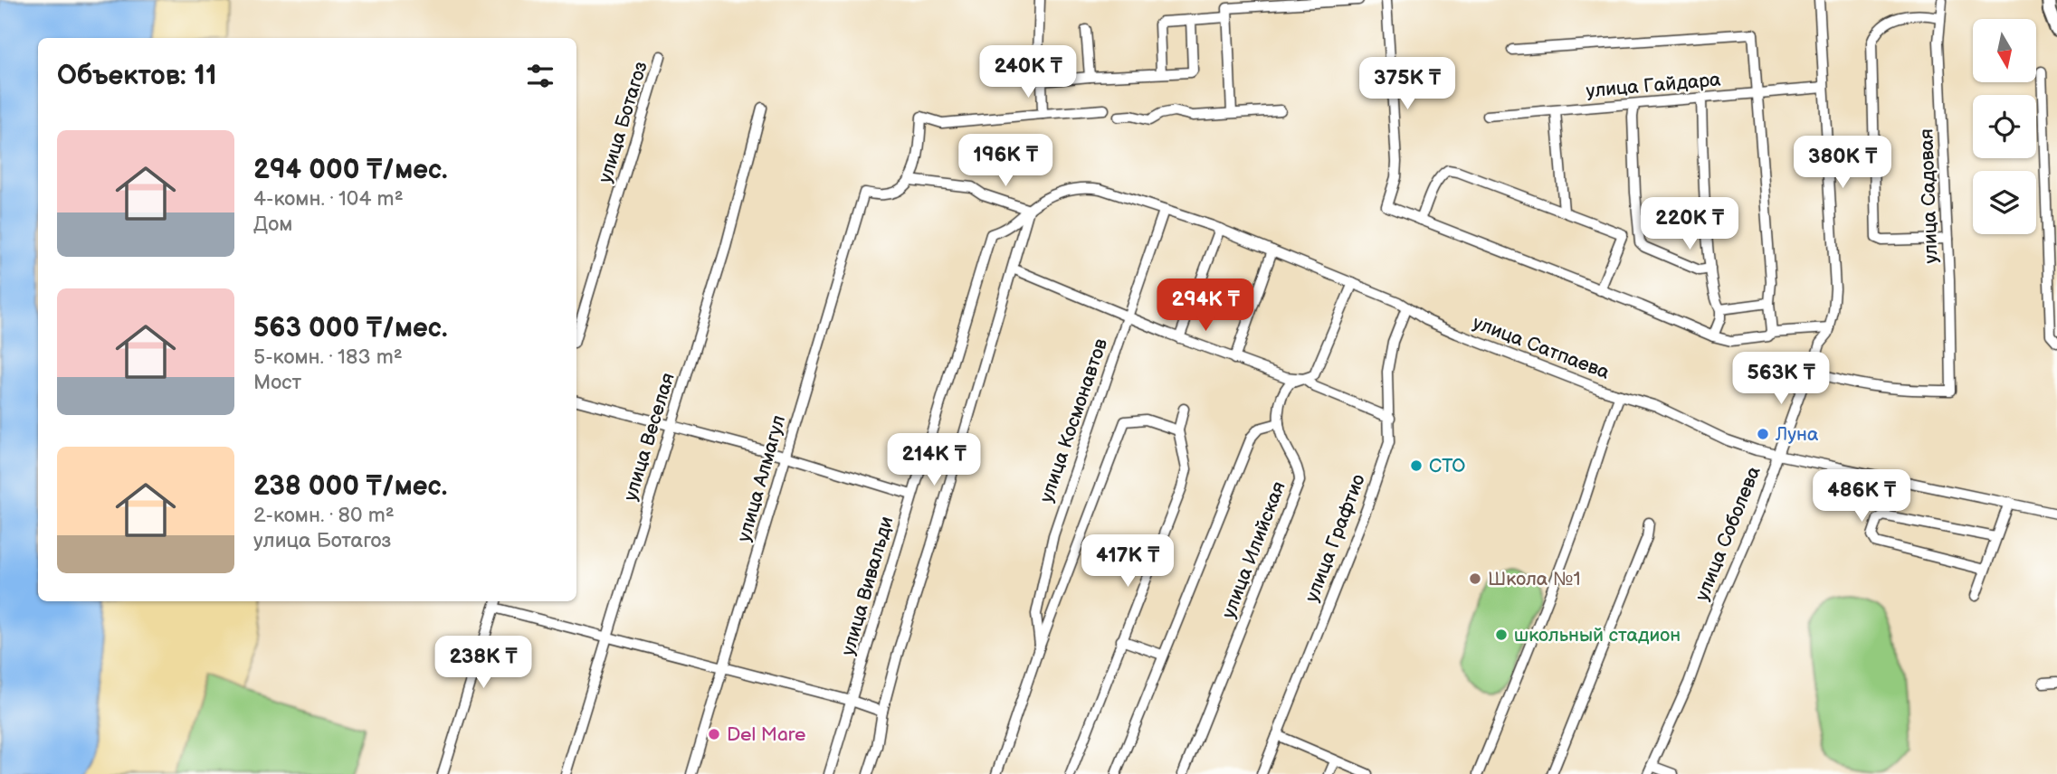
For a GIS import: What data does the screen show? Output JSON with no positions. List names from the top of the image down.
{
  "streets": {
    "street": [
      "улица Гайдара",
      "улица Ботагоз",
      "улица Садовая",
      "улица Сатпаева",
      "улица Космонавтов",
      "улица Веселая",
      "улица Алмагул",
      "улица Соболева",
      "улица Графтио",
      "улица Илийская",
      "улица Вивальди"
    ]
  },
  "crossings": [
    ["улица Садовая", "улица Соболева"],
    ["улица Сатпаева", "улица Космонавтов"],
    ["улица Сатпаева", "улица Соболева"],
    ["улица Сатпаева", "улица Графтио"],
    ["улица Сатпаева", "улица Илийская"],
    ["улица Сатпаева", "улица Вивальди"]
  ],
  "places": [
    "Луна",
    "СТО",
    "Школа №1",
    "школьный стадион",
    "Del Mare"
  ],
  "north": "bottom",
  "page": {
    "heading": "Объектов: 11",
    "price": [
      "240K ₸",
      "375K ₸",
      "196K ₸",
      "380K ₸",
      "220K ₸",
      "294K ₸",
      "563K ₸",
      "214K ₸",
      "486K ₸",
      "417K ₸",
      "238K ₸"
    ],
    "list": [
      {
        "name": "294 000 ₸/мес.",
        "note": "4-комн. · 104 m² · Дом"
      },
      {
        "name": "563 000 ₸/мес.",
        "note": "5-комн. · 183 m² · Мост"
      },
      {
        "name": "238 000 ₸/мес.",
        "note": "2-комн. · 80 m² · улица Ботагоз"
      }
    ]
  }
}
